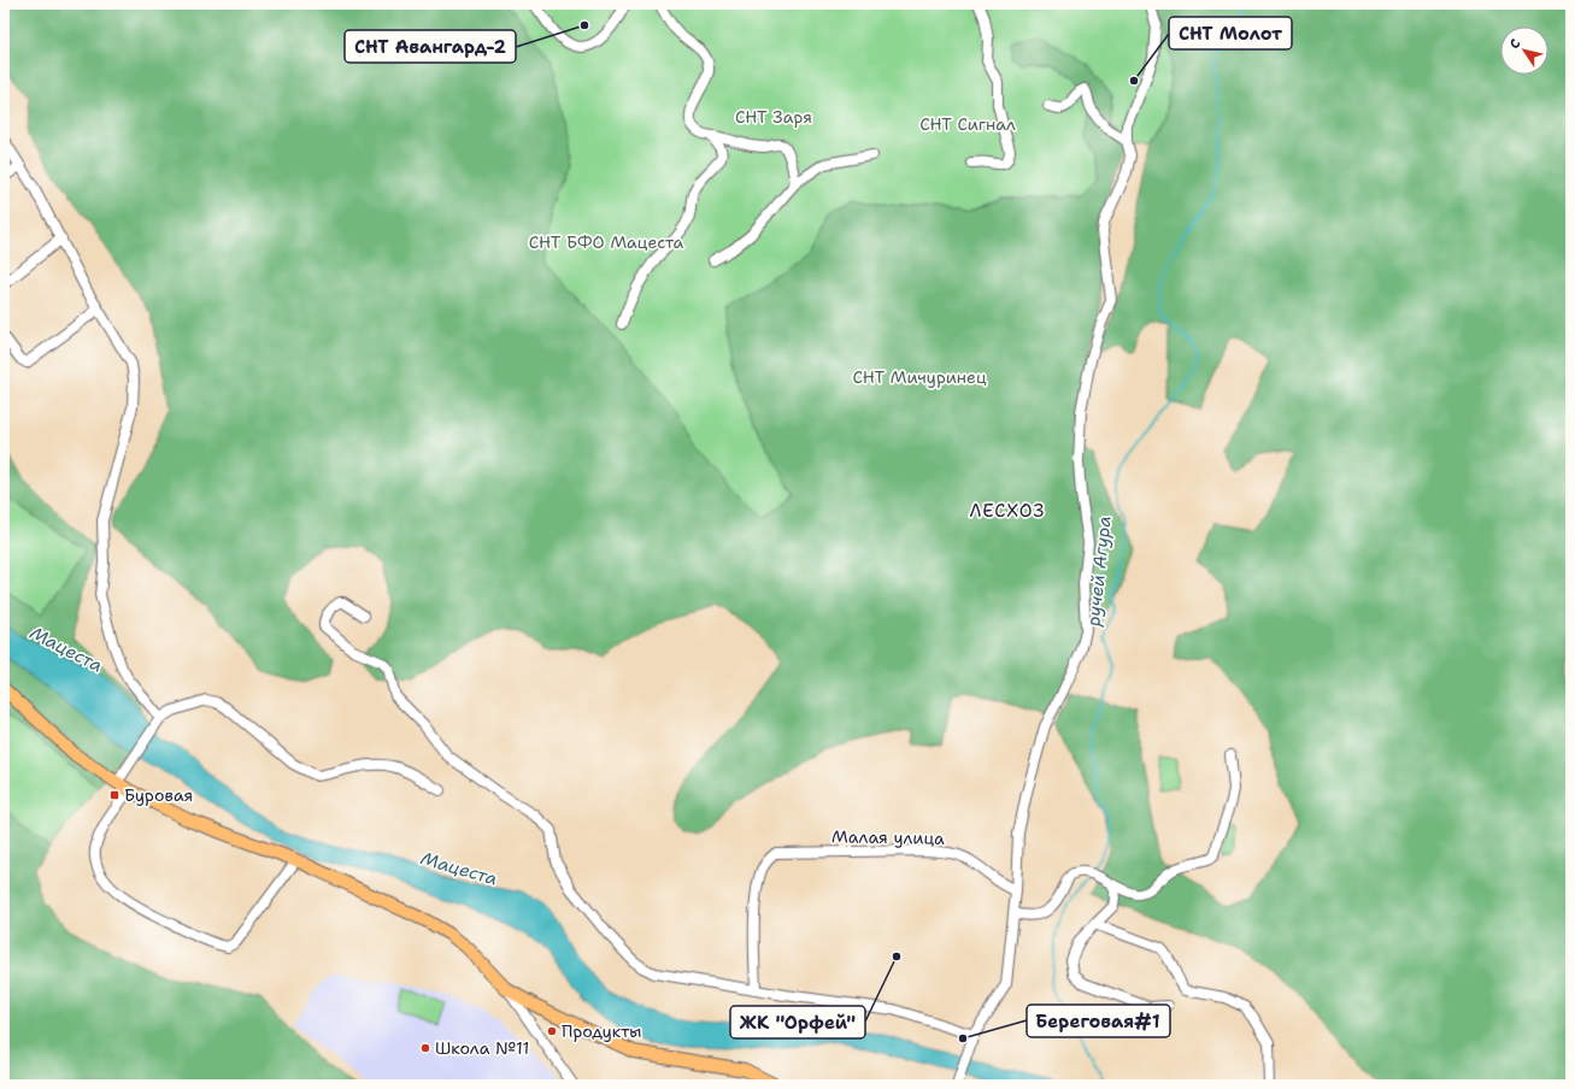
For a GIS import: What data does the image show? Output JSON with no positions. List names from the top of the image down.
{
  "streets": {
    "street": ["Малая улица"]
  },
  "districts": ["ЛЕСХОЗ"],
  "water": ["ручей Агура", "Мацеста"],
  "parks": [
    "СНТ Заря",
    "СНТ Сигнал",
    "СНТ БФО Мацеста",
    "СНТ Мичуринец"
  ],
  "places": {
    "other": [
      "СНТ Авангард-2",
      "СНТ Молот",
      "ЖК \"Орфей\"",
      "Продукты",
      "Береговая#1",
      "Школа №11"
    ],
    "transit": ["Буровая"]
  },
  "north": "top left"
}
